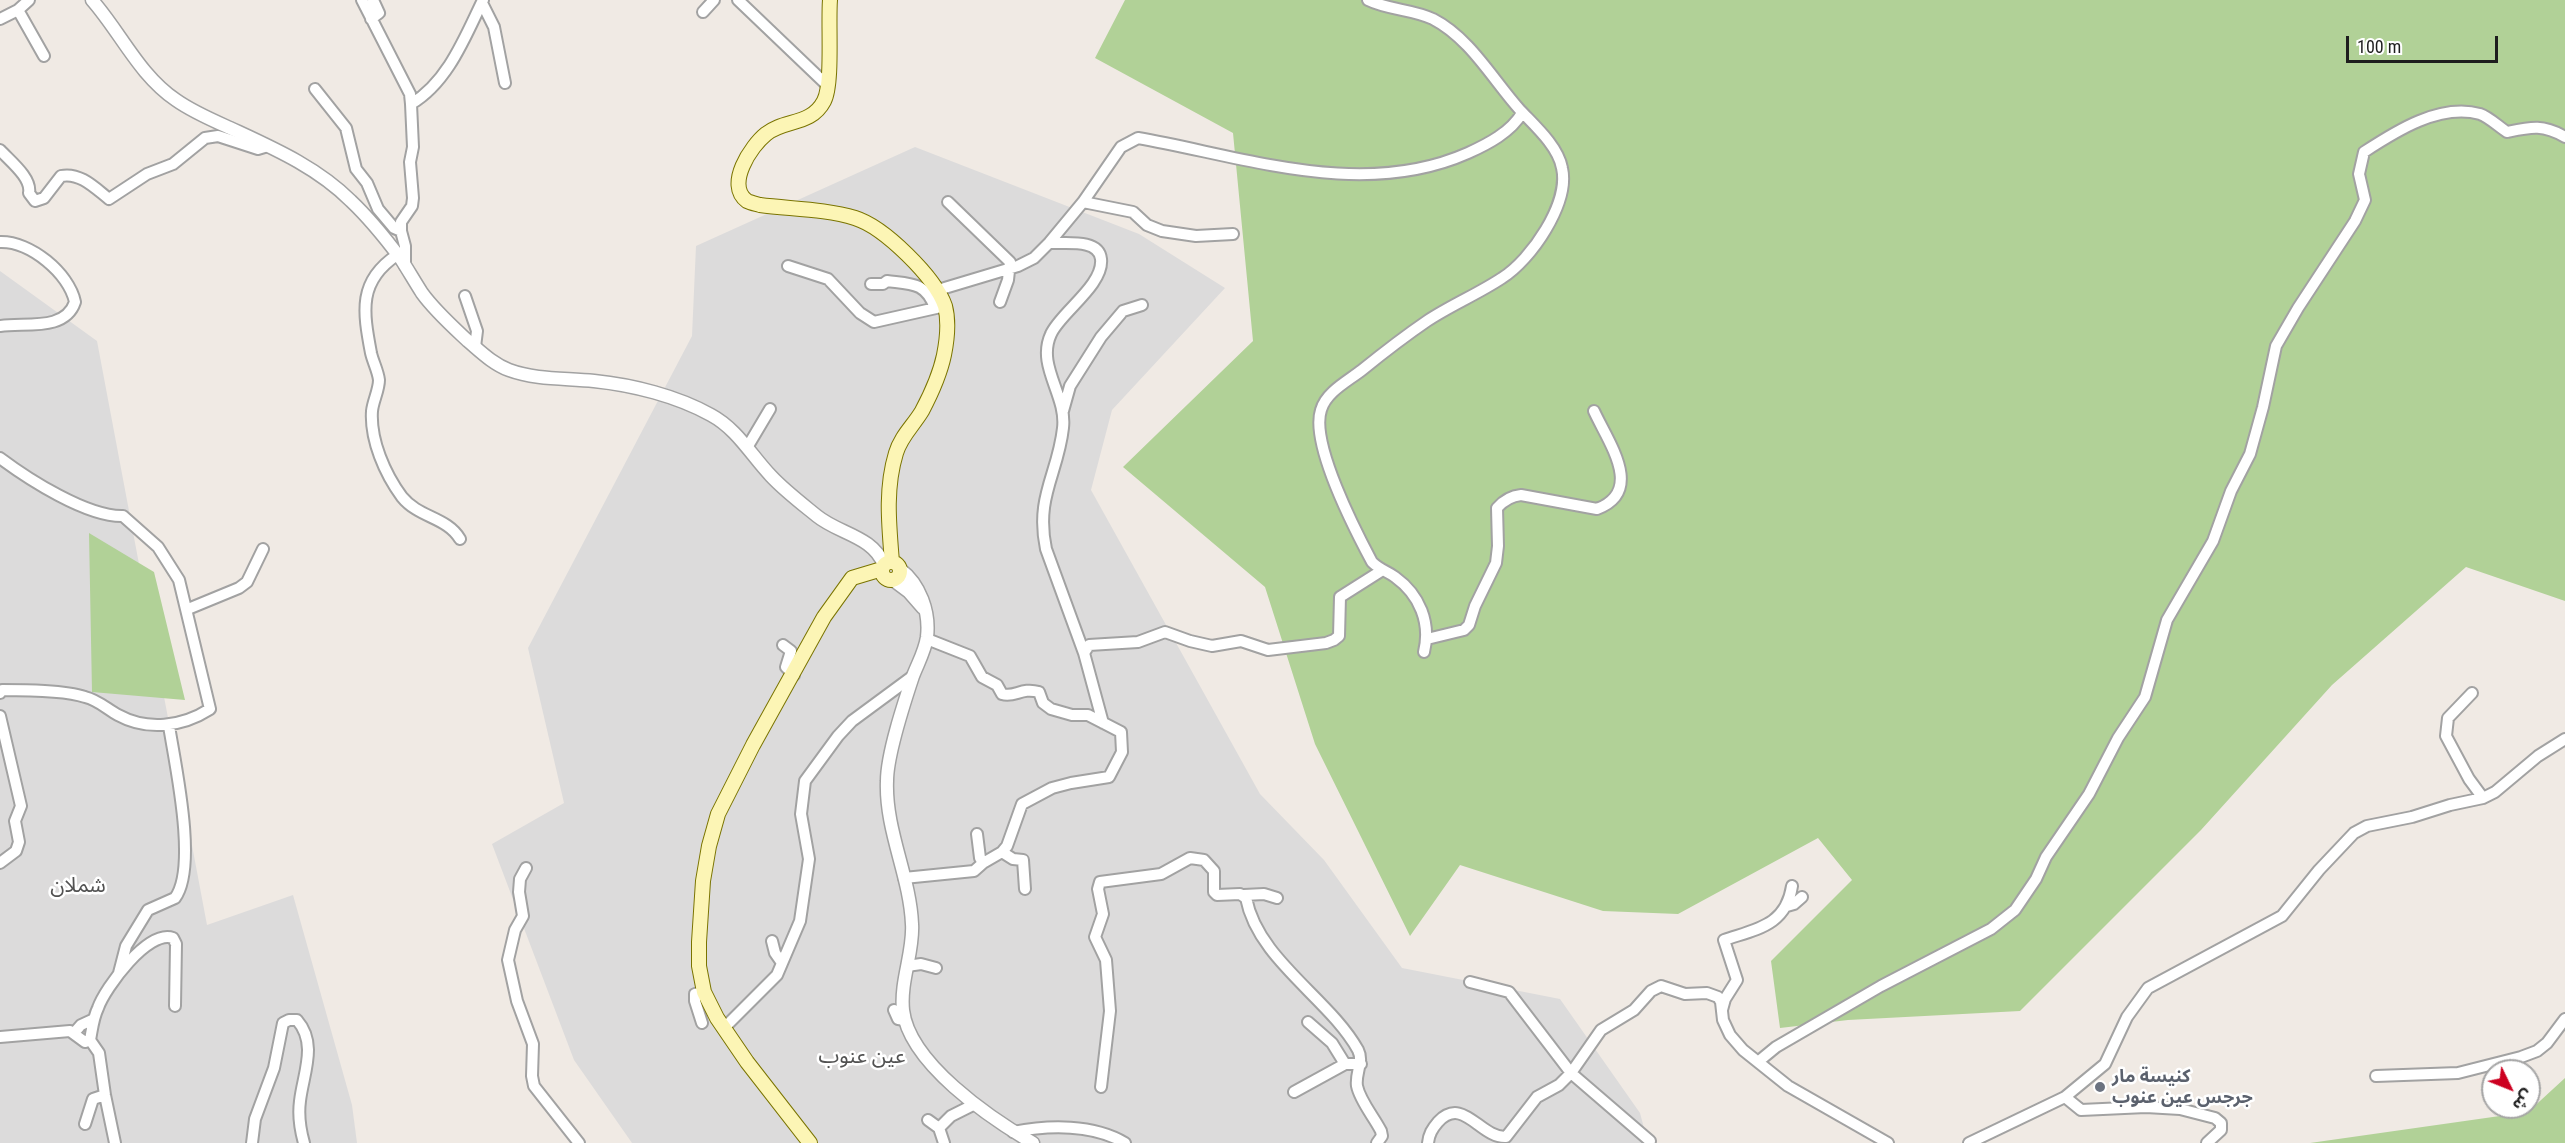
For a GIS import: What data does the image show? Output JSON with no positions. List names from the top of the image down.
{
  "districts": ["شملان", "عين عنوب"],
  "places": ["كنيسة مار جرجس عين عنوب"],
  "scale_bar": "100 m",
  "north": "bottom right"
}
